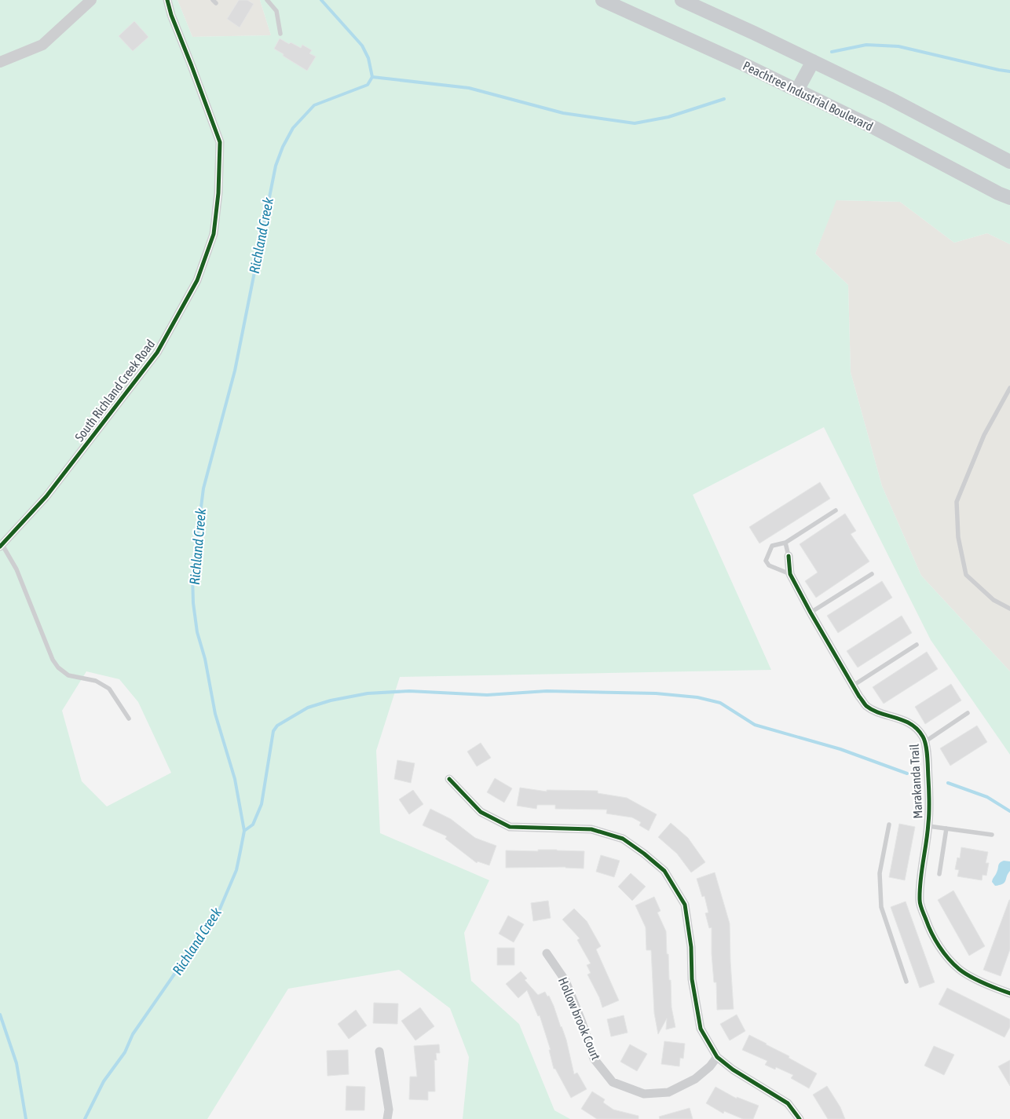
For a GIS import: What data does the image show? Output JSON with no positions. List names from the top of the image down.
{
  "streets": {
    "main road": ["Peachtree Industrial Boulevard"],
    "street": ["South Richland Creek Road", "Marakanda Trail", "Hollow brook Court"]
  },
  "water": ["Richland Creek"]
}
